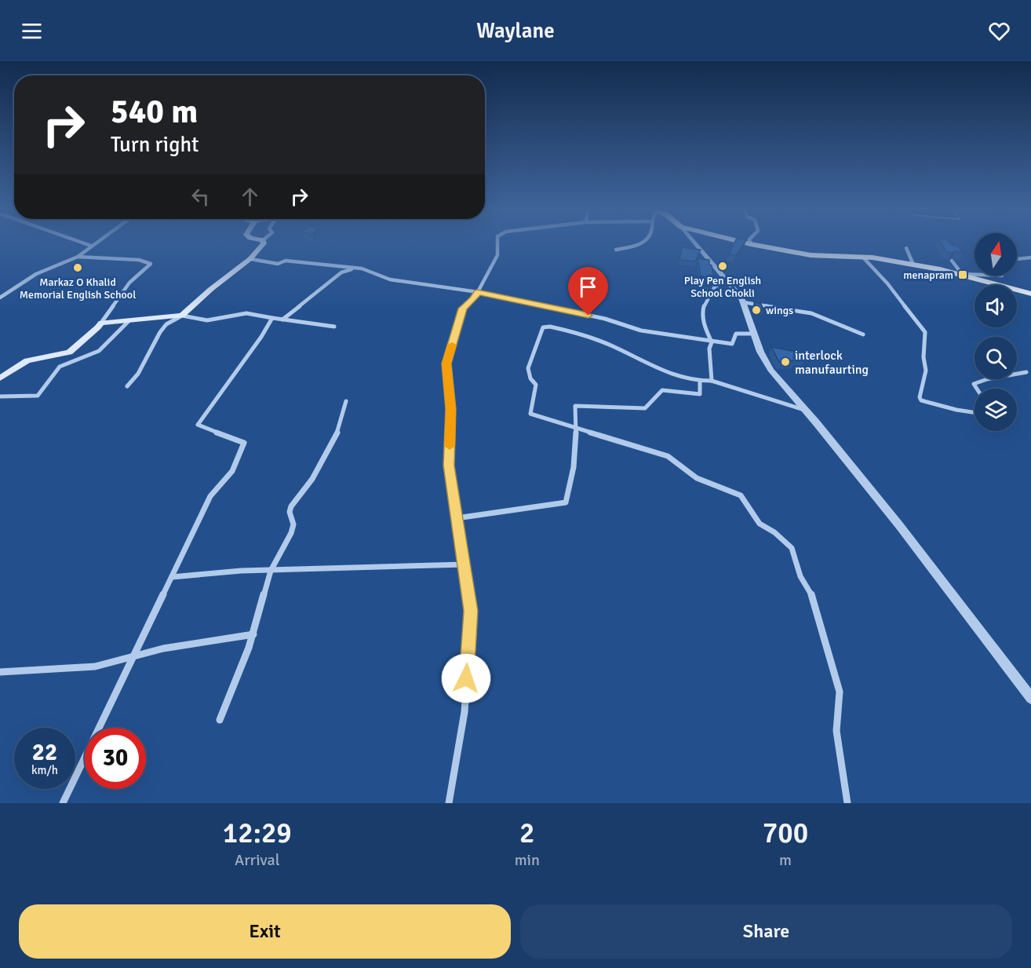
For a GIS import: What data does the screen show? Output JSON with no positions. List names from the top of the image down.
{
  "places": {
    "other": [
      "Play Pen English School Chokli",
      "Markaz O Khalid Memorial English School",
      "wings",
      "interlock manufaurting"
    ],
    "transit": ["menapram"]
  },
  "north": "top",
  "page": {
    "header": "Waylane",
    "turn": ["540 m", "Turn right"],
    "speed": "22 km/h",
    "limit": "30",
    "eta": [
      "12:29",
      "Arrival",
      "2",
      "min",
      "700",
      "m"
    ],
    "buttons": ["Exit", "Share"]
  }
}
